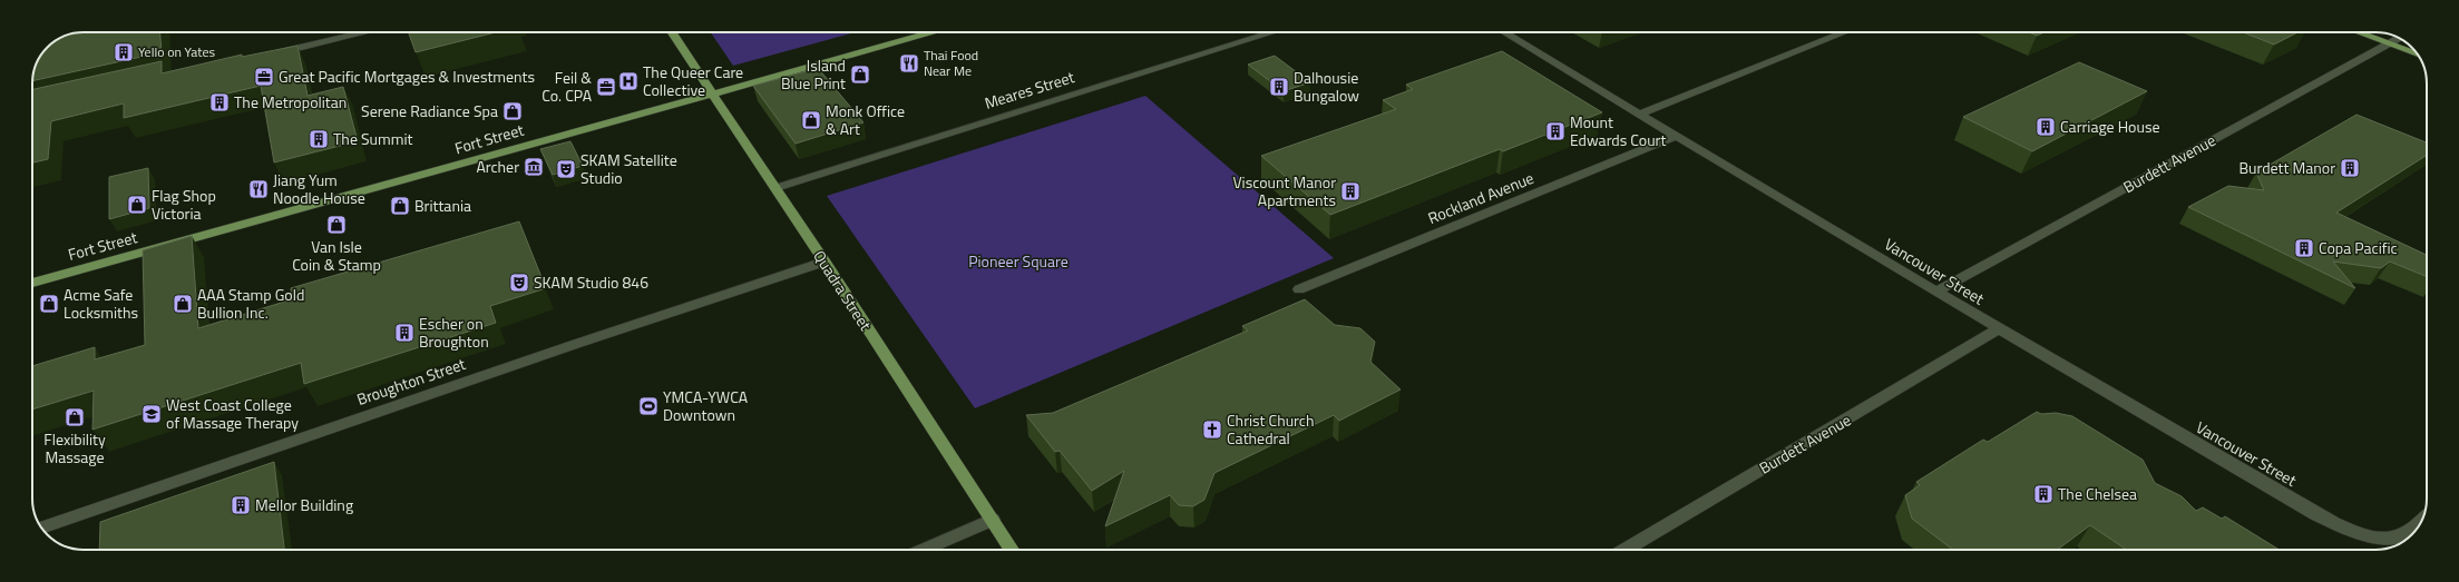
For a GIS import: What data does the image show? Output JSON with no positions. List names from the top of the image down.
{
  "streets": {
    "main road": ["Fort Street", "Quadra Street"],
    "street": [
      "Meares Street",
      "Burdett Avenue",
      "Rockland Avenue",
      "Vancouver Street",
      "Broughton Street"
    ]
  },
  "crossings": [
    ["Meares Street", "Quadra Street"],
    ["Fort Street", "Quadra Street"],
    ["Burdett Avenue", "Vancouver Street"],
    ["Rockland Avenue", "Vancouver Street"],
    ["Quadra Street", "Broughton Street"]
  ],
  "parks": ["Pioneer Square"],
  "places": {
    "building": [
      "Yello on Yates",
      "Dalhousie Bungalow",
      "The Metropolitan",
      "Carriage House",
      "Mount Edwards Court",
      "The Summit",
      "Burdett Manor",
      "Viscount Manor Apartments",
      "Copa Pacific",
      "Escher on Broughton",
      "The Chelsea",
      "Mellor Building"
    ],
    "restaurant": ["Thai Food Near Me", "Jiang Yum Noodle House"],
    "shop": [
      "Island Blue Print",
      "Serene Radiance Spa",
      "Monk Office & Art",
      "Flag Shop Victoria",
      "Brittania",
      "Van Isle Coin & Stamp",
      "Acme Safe Locksmiths",
      "AAA Stamp Gold Bullion Inc.",
      "Flexibility Massage"
    ],
    "office": ["Great Pacific Mortgages & Investments", "Feil & Co. CPA"],
    "hospital": ["The Queer Care Collective"],
    "museum": ["Archer"],
    "theatre": ["SKAM Satellite Studio", "SKAM Studio 846"],
    "sports": ["YMCA-YWCA Downtown"],
    "school or university": ["West Coast College of Massage Therapy"],
    "church": ["Christ Church Cathedral"]
  }
}
